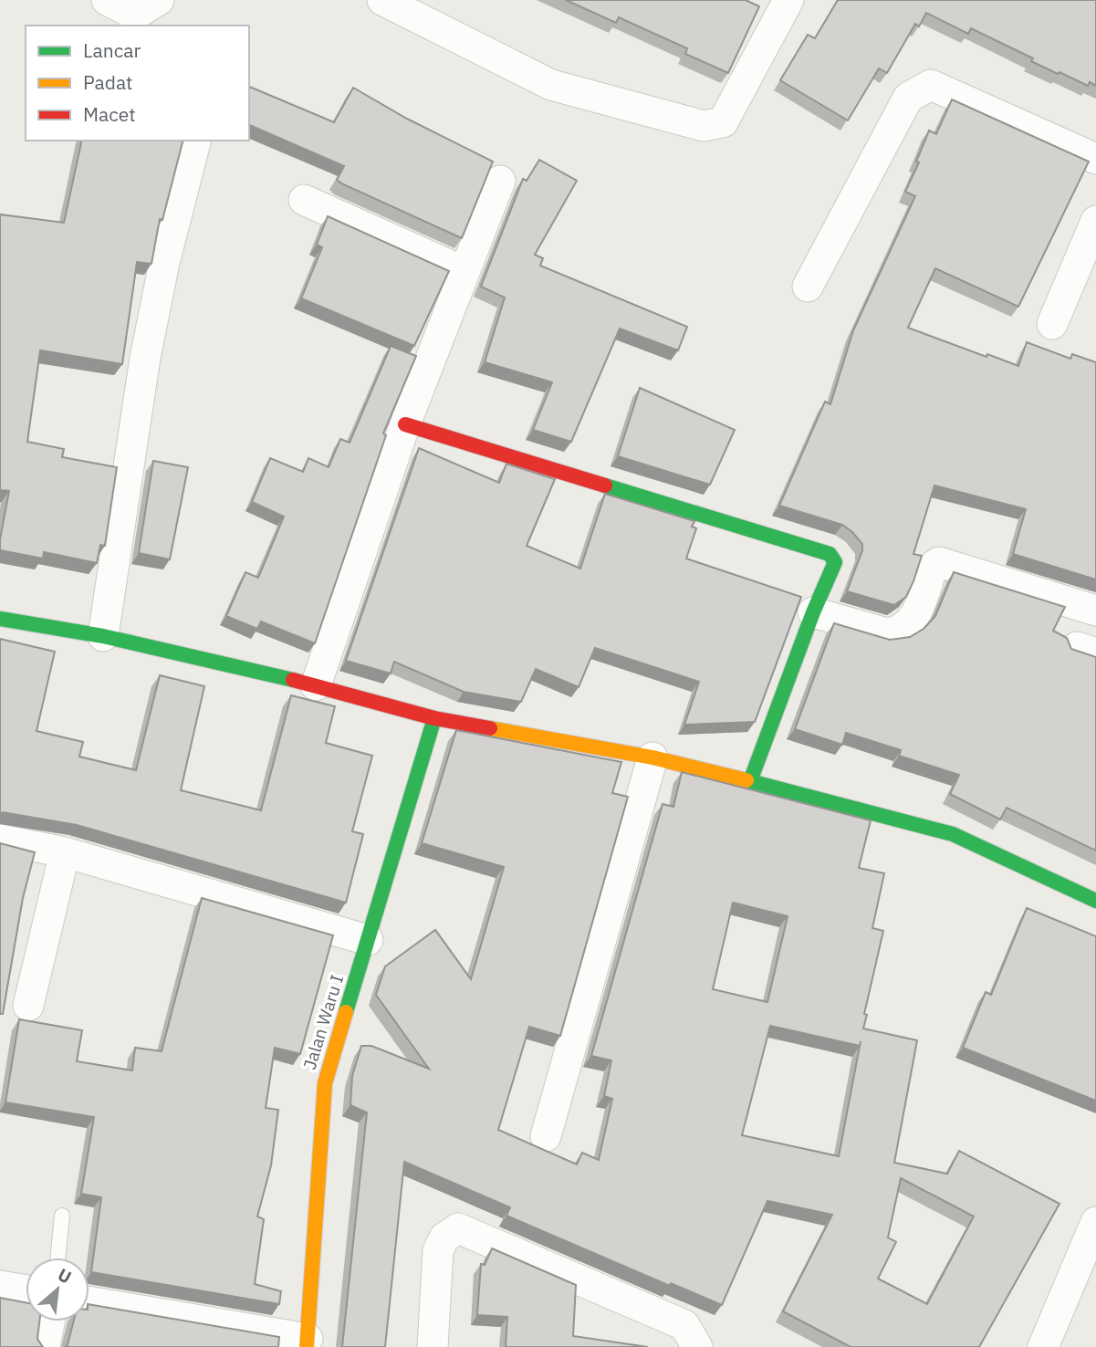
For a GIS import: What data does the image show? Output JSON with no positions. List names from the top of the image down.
{
  "streets": {
    "street": ["Jalan Waru I"]
  },
  "legend": ["Lancar", "Padat", "Macet"],
  "north": "top right"
}
